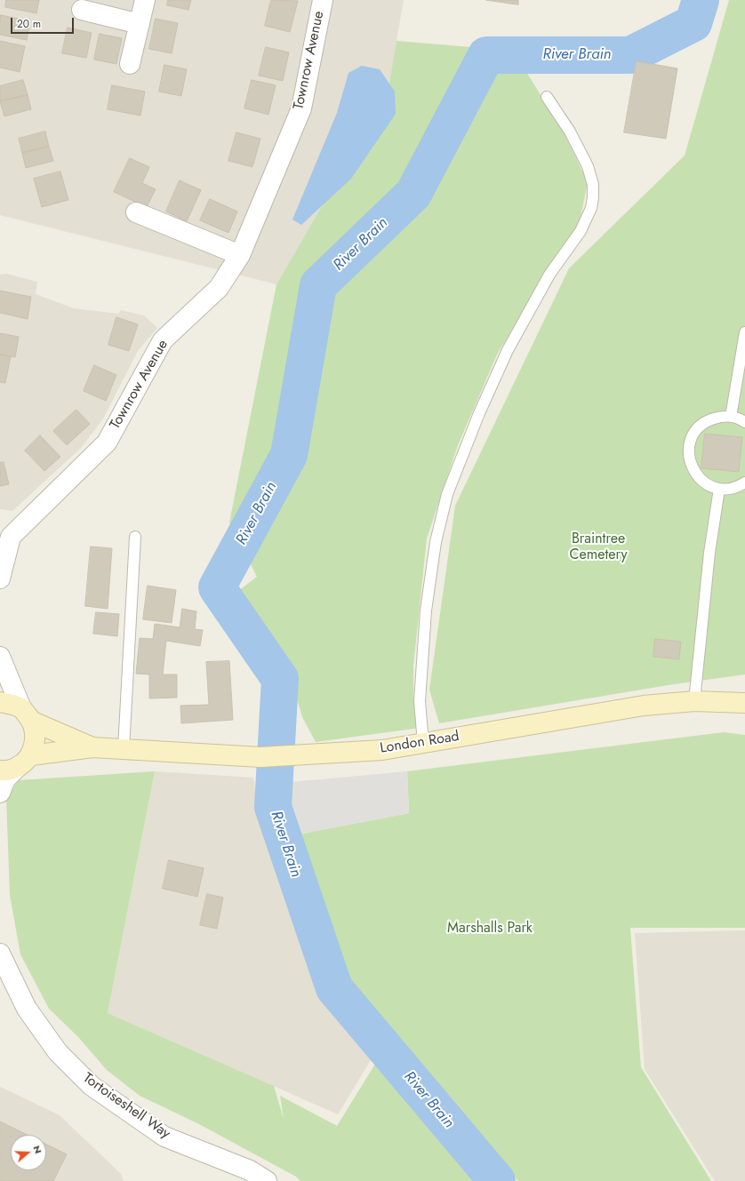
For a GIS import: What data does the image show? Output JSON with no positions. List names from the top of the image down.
{
  "streets": {
    "street": ["Townrow Avenue", "London Road", "Tortoiseshell Way"]
  },
  "water": ["River Brain"],
  "parks": ["Braintree Cemetery", "Marshalls Park"],
  "scale_bar": "20 m",
  "north": "right"
}
